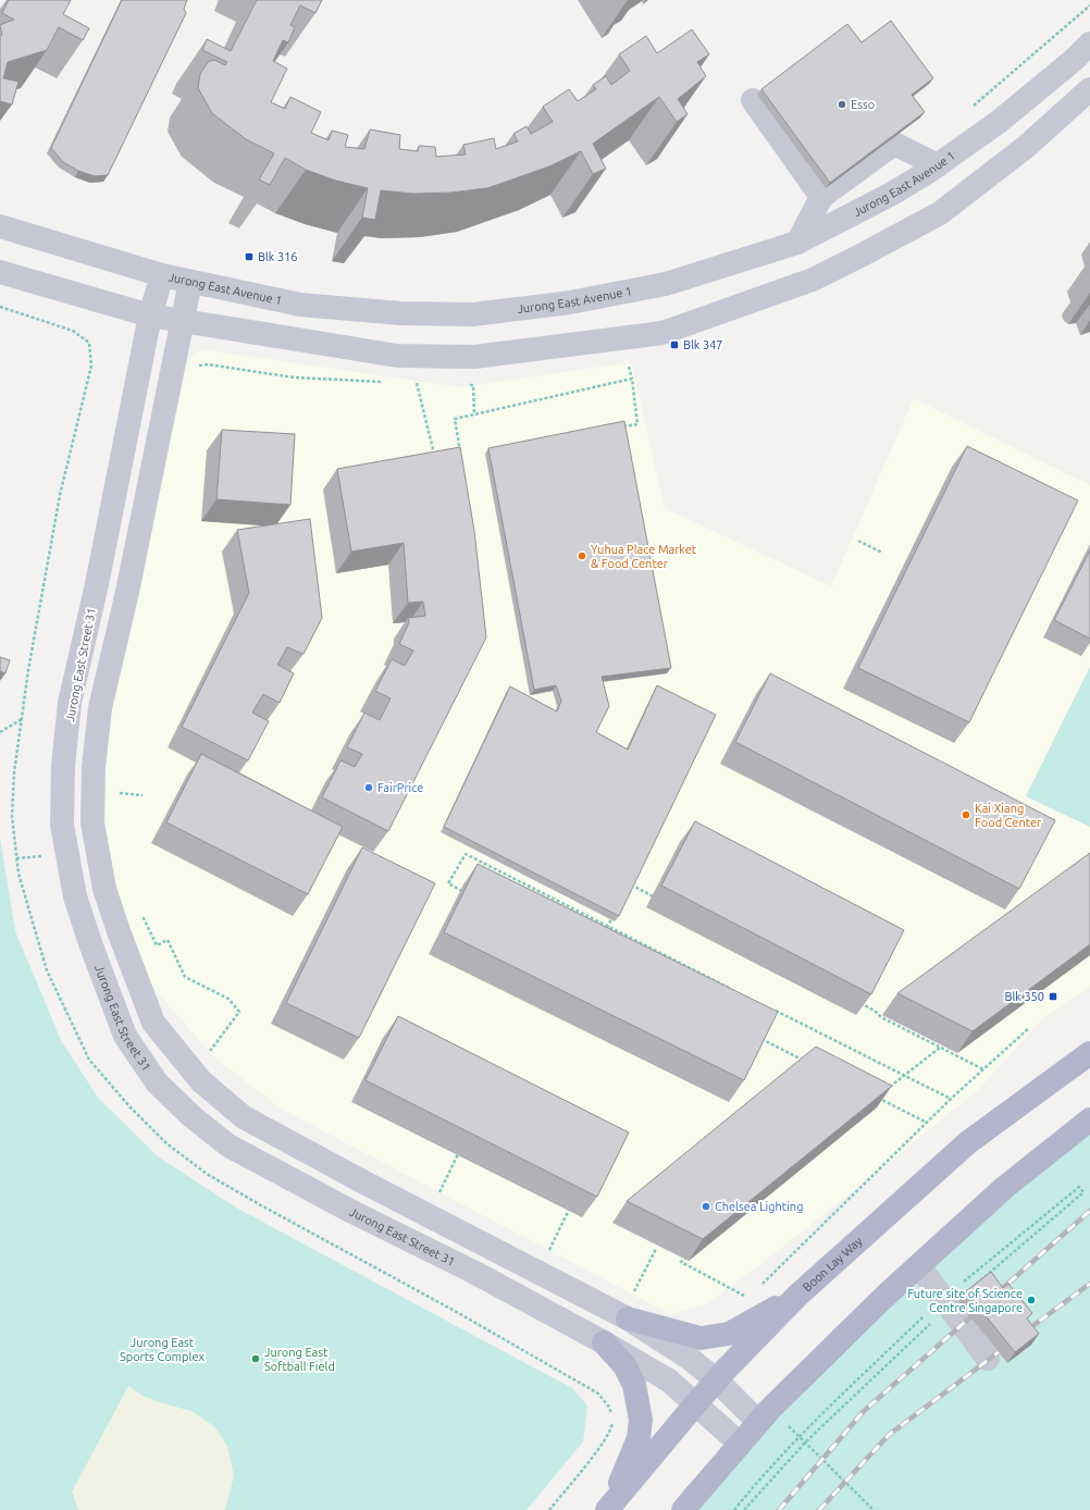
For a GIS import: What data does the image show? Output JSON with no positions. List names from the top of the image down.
{
  "streets": {
    "main road": ["Boon Lay Way"],
    "street": ["Jurong East Avenue 1", "Jurong East Street 31"]
  },
  "crossings": [
    ["Jurong East Avenue 1", "Jurong East Street 31"],
    ["Jurong East Street 31", "Boon Lay Way"]
  ],
  "parks": ["Jurong East Sports Complex"],
  "places": {
    "other": [
      "Esso",
      "Yuhua Place Market & Food Center",
      "FairPrice",
      "Kai Xiang Food Center",
      "Chelsea Lighting",
      "Future site of Science Centre Singapore",
      "Jurong East Softball Field"
    ],
    "transit": ["Blk 316", "Blk 347", "Blk 350"]
  }
}
